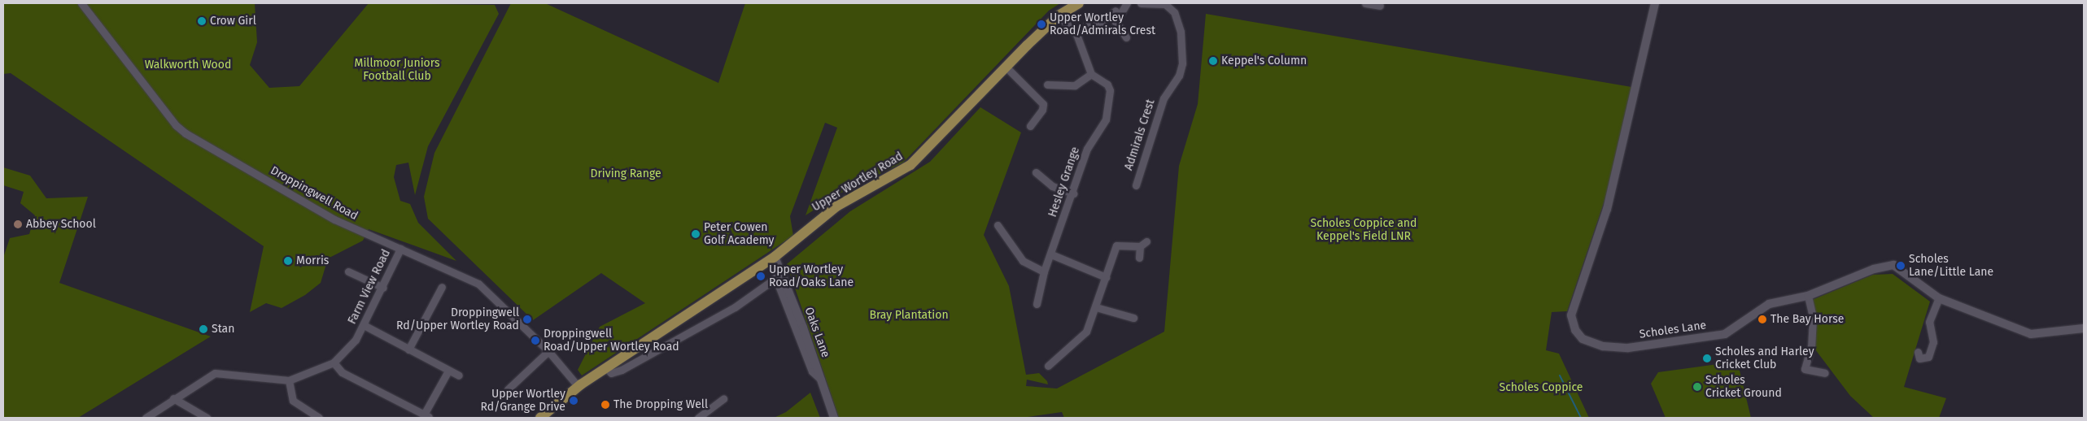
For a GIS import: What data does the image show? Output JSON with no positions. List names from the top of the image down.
{
  "streets": {
    "main road": ["Upper Wortley Road"],
    "street": [
      "Admirals Crest",
      "Hesley Grange",
      "Droppingwell Road",
      "Farm View Road",
      "Scholes Lane",
      "Oaks Lane"
    ]
  },
  "crossings": [
    ["Upper Wortley Road", "Droppingwell Road"],
    ["Upper Wortley Road", "Oaks Lane"],
    ["Droppingwell Road", "Farm View Road"]
  ],
  "parks": [
    "Millmoor Juniors Football Club",
    "Walkworth Wood",
    "Driving Range",
    "Scholes Coppice and Keppel's Field LNR",
    "Bray Plantation",
    "Scholes Coppice"
  ],
  "places": [
    "Crow Girl",
    "Upper Wortley Road/Admirals Crest",
    "Keppel's Column",
    "Abbey School",
    "Peter Cowen Golf Academy",
    "Morris",
    "Scholes Lane/Little Lane",
    "Upper Wortley Road/Oaks Lane",
    "Droppingwell Rd/Upper Wortley Road",
    "The Bay Horse",
    "Stan",
    "Droppingwell Road/Upper Wortley Road",
    "Scholes and Harley Cricket Club",
    "Scholes Cricket Ground",
    "Upper Wortley Rd/Grange Drive",
    "The Dropping Well"
  ]
}
